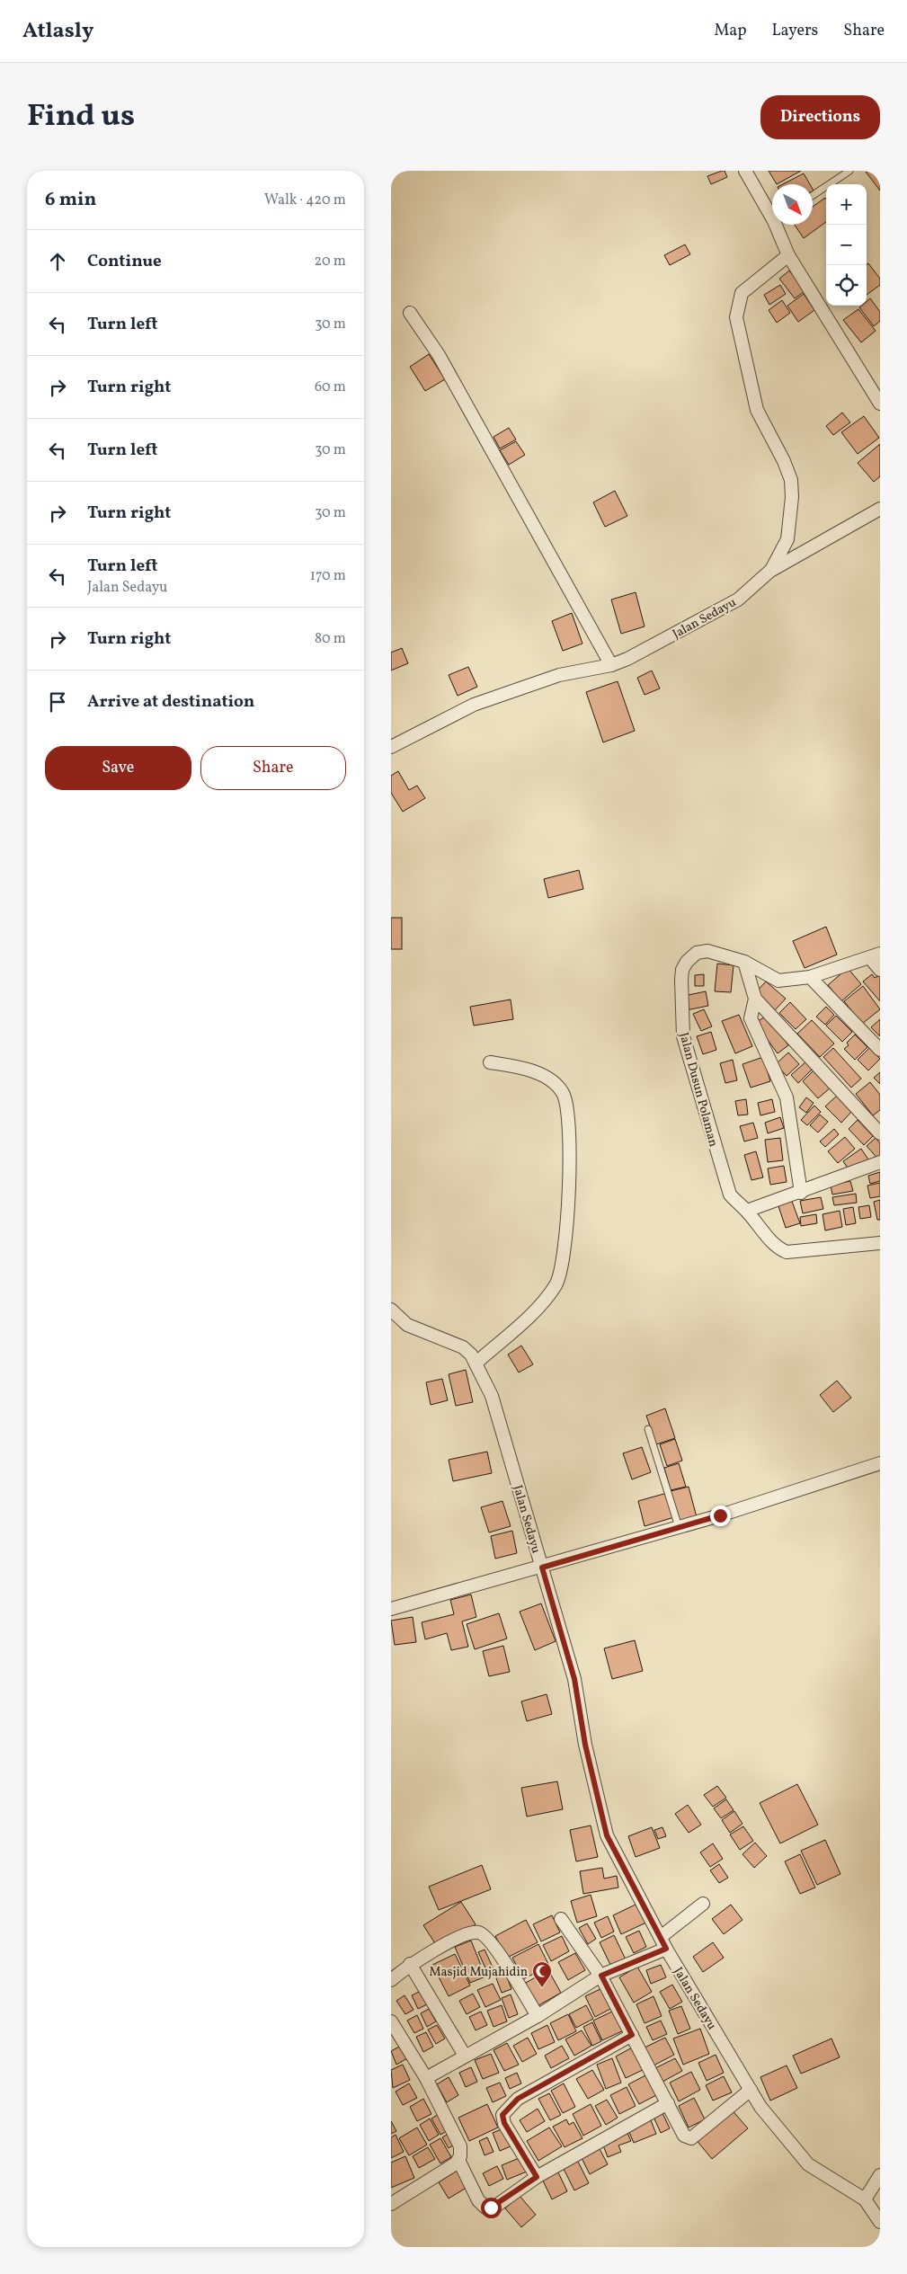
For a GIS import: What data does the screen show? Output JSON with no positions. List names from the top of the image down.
{
  "streets": {
    "street": ["Jalan Sedayu", "Jalan Dusun Polaman"]
  },
  "places": {
    "mosque": ["Masjid Mujahidin"]
  },
  "north": "bottom right",
  "page": {
    "header": "Atlasly",
    "nav": ["Map", "Layers", "Share"],
    "title": "Find us",
    "buttons": [
      "Directions",
      ["Save", "Share"]
    ],
    "heading": ["6 min", "Walk · 420 m"],
    "map_buttons": ["+", "−"],
    "list": [
      ["Continue", "20 m"],
      ["Turn left", "30 m"],
      ["Turn right", "60 m"],
      ["Turn left", "30 m"],
      ["Turn right", "30 m"],
      ["Turn left", "Jalan Sedayu", "170 m"],
      ["Turn right", "80 m"],
      "Arrive at destination"
    ]
  }
}
